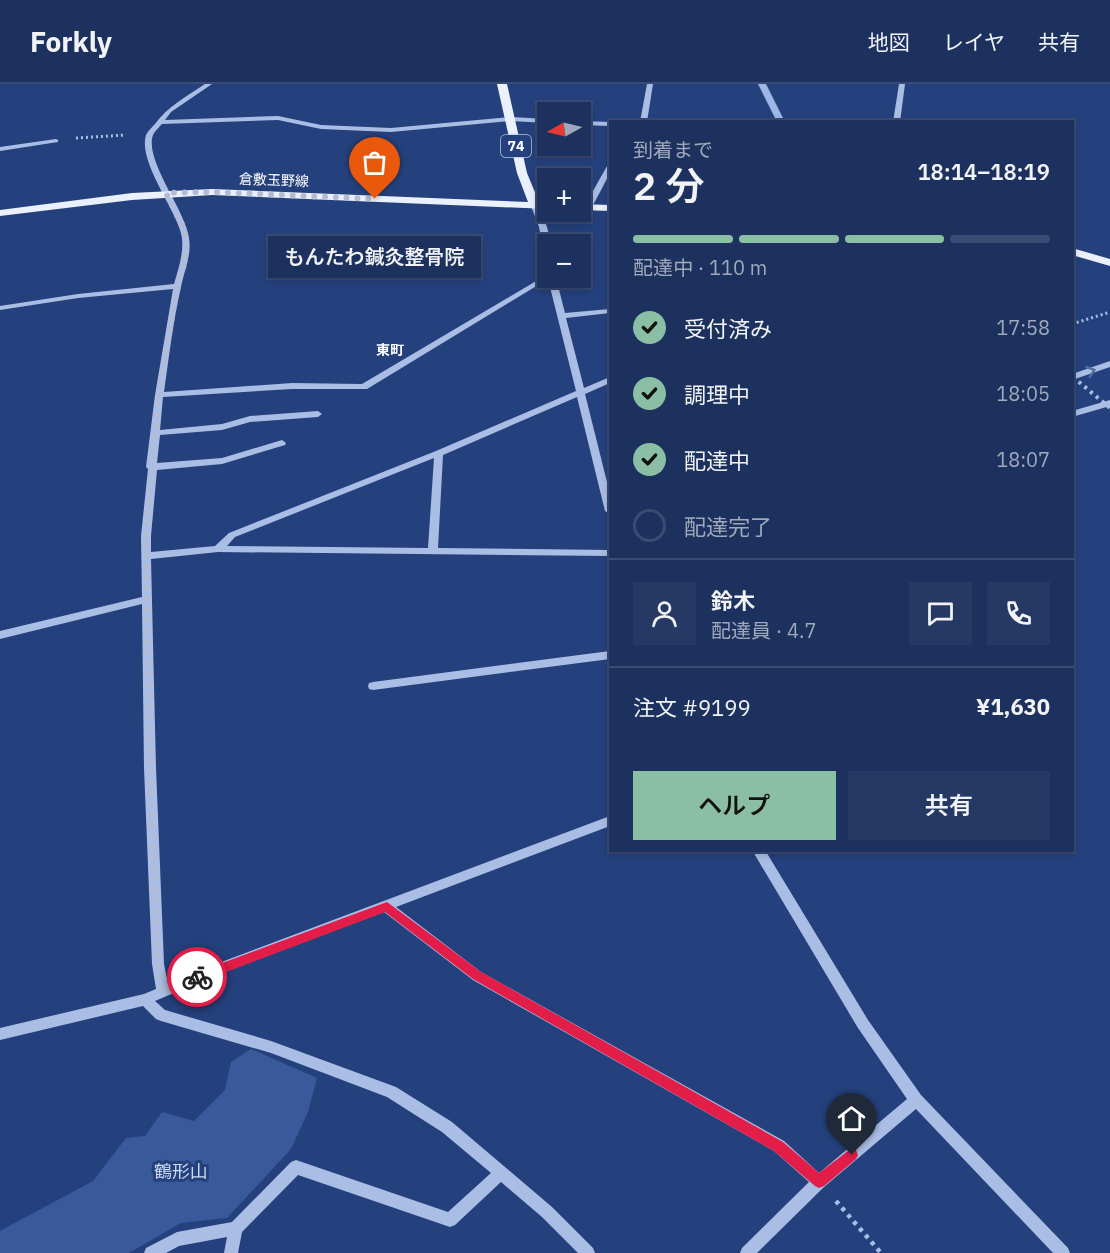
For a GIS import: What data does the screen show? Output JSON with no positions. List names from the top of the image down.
{
  "streets": {
    "main road": ["74", "倉敷玉野線"]
  },
  "crossings": [
    ["74", "倉敷玉野線"]
  ],
  "districts": ["東町"],
  "parks": ["鶴形山"],
  "places": ["もんたわ鍼灸整骨院"],
  "north": "left",
  "page": {
    "header": "Forkly",
    "nav": ["地図", "レイヤ", "共有"],
    "map_buttons": ["+", "−"],
    "heading": ["2 分", "到着まで", "18:14–18:19"],
    "panel": [
      "鈴木",
      "配達員 · 4.7",
      "注文 #9199",
      "¥1,630"
    ],
    "bar": "配達中 · 110 m",
    "bubble": "もんたわ鍼灸整骨院",
    "list": [
      ["受付済み", "17:58"],
      ["調理中", "18:05"],
      ["配達中", "18:07"],
      "配達完了"
    ],
    "buttons": ["ヘルプ", "共有"]
  }
}
